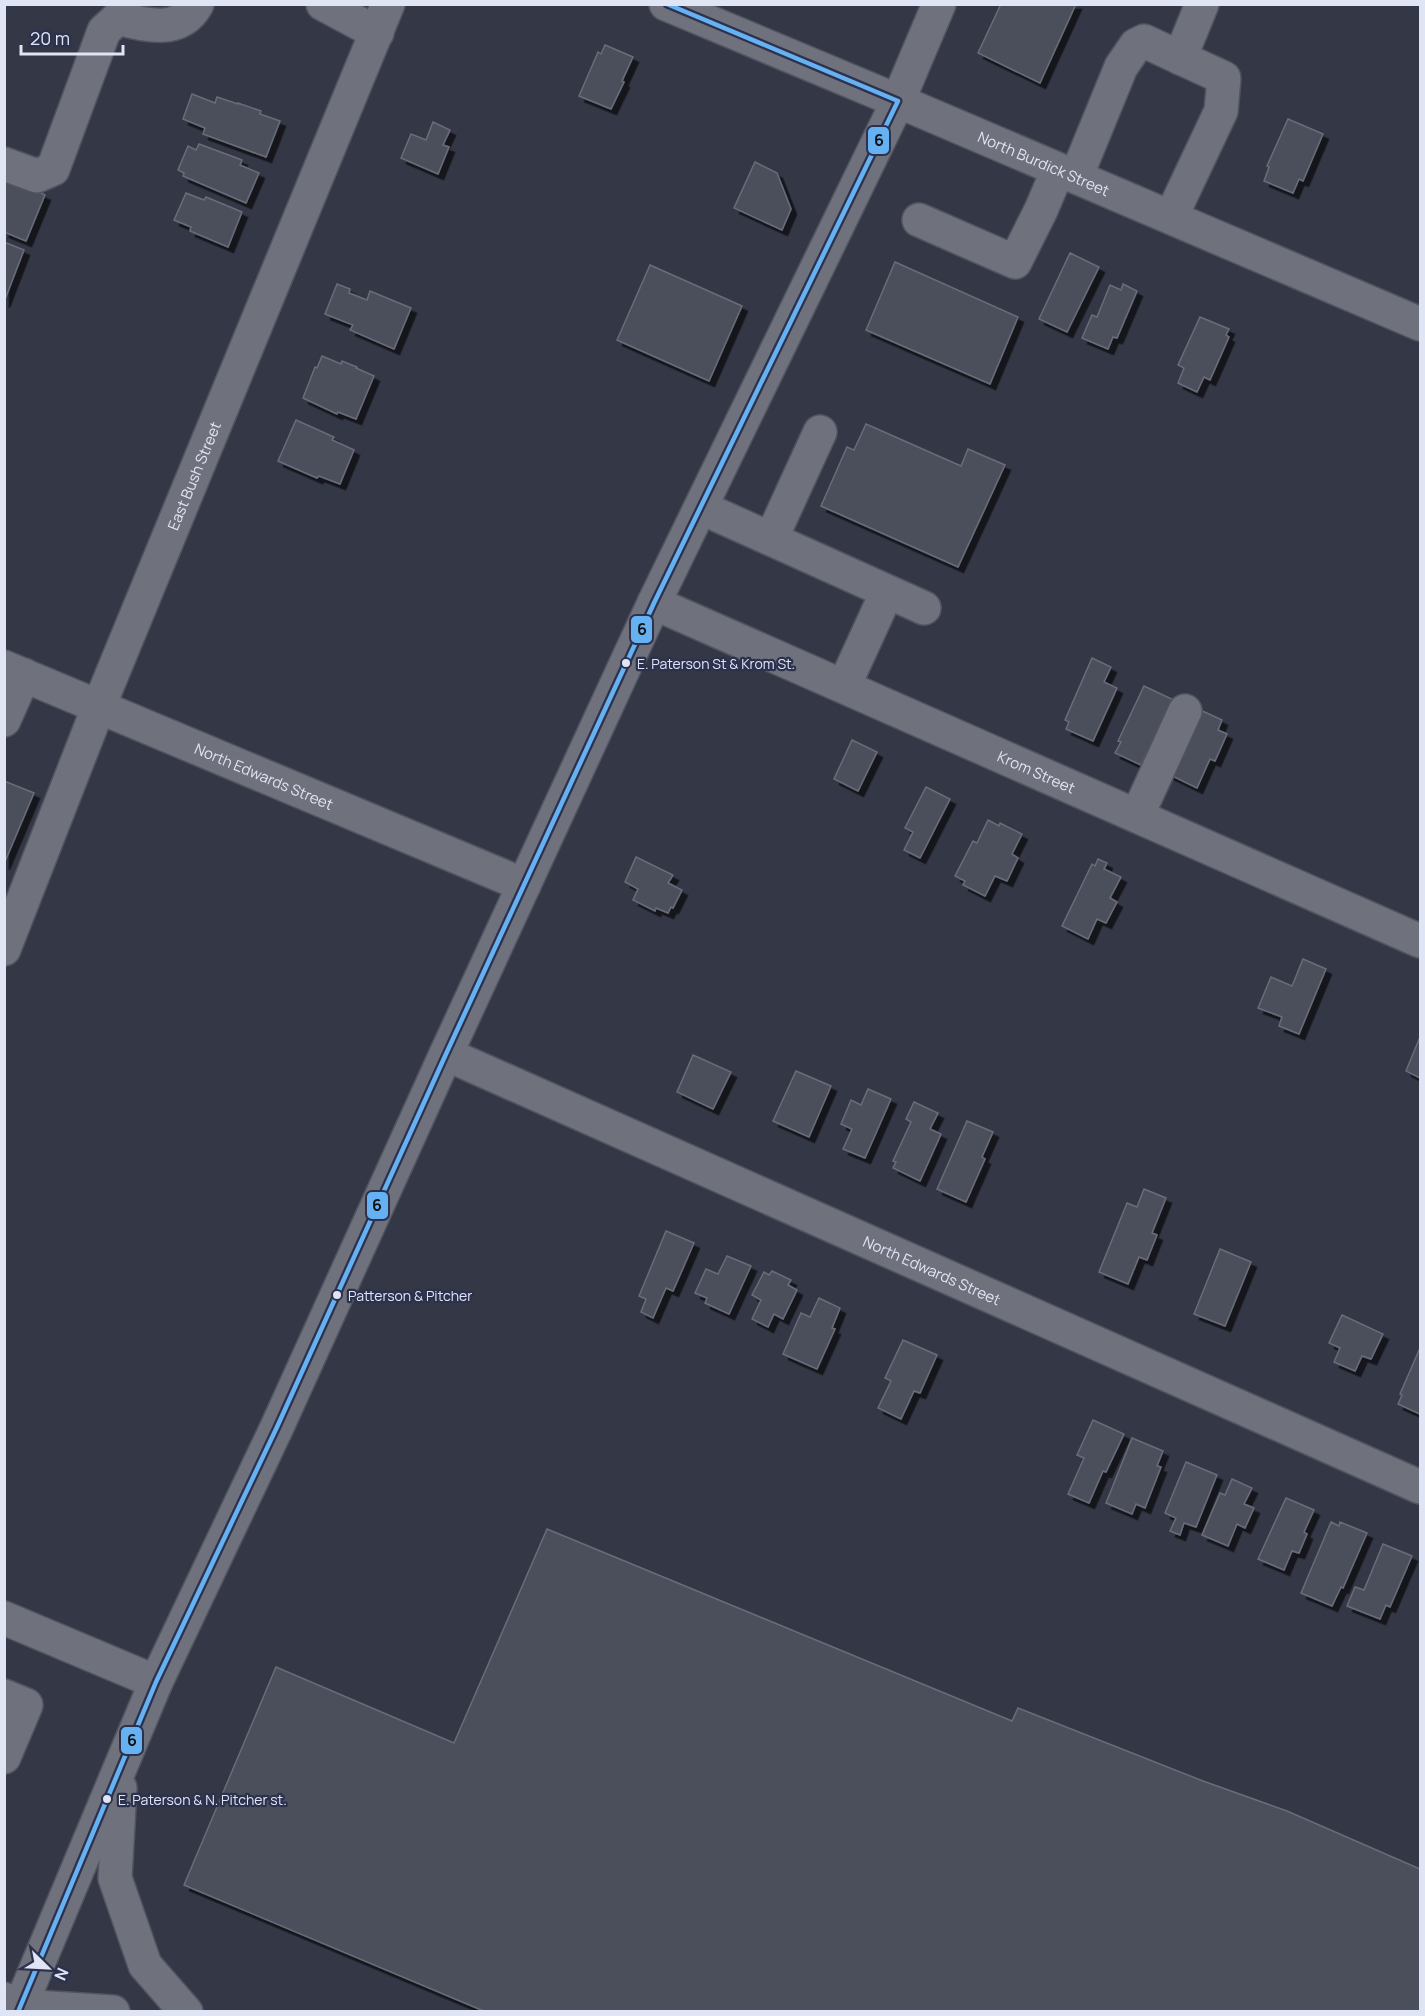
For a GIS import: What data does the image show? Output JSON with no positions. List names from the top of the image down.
{
  "streets": {
    "street": [
      "North Burdick Street",
      "East Bush Street",
      "Krom Street",
      "North Edwards Street"
    ]
  },
  "crossings": [
    ["East Bush Street", "North Edwards Street"]
  ],
  "places": ["E. Paterson St & Krom St.", "Patterson & Pitcher", "E. Paterson & N. Pitcher st."],
  "lines": ["transit line 6"],
  "scale_bar": "20 m",
  "north": "bottom right"
}
